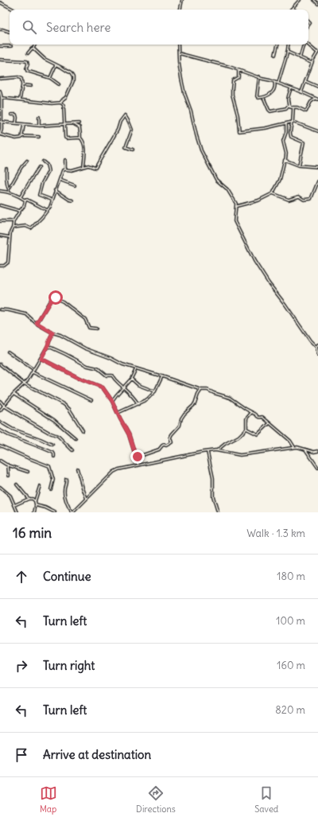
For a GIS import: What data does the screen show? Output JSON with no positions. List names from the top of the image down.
{
  "page": {
    "search": "Search here",
    "heading": ["16 min", "Walk · 1.3 km"],
    "list": [
      ["Continue", "180 m"],
      ["Turn left", "100 m"],
      ["Turn right", "160 m"],
      ["Turn left", "820 m"],
      "Arrive at destination"
    ],
    "nav": ["Map", "Directions", "Saved"]
  }
}
